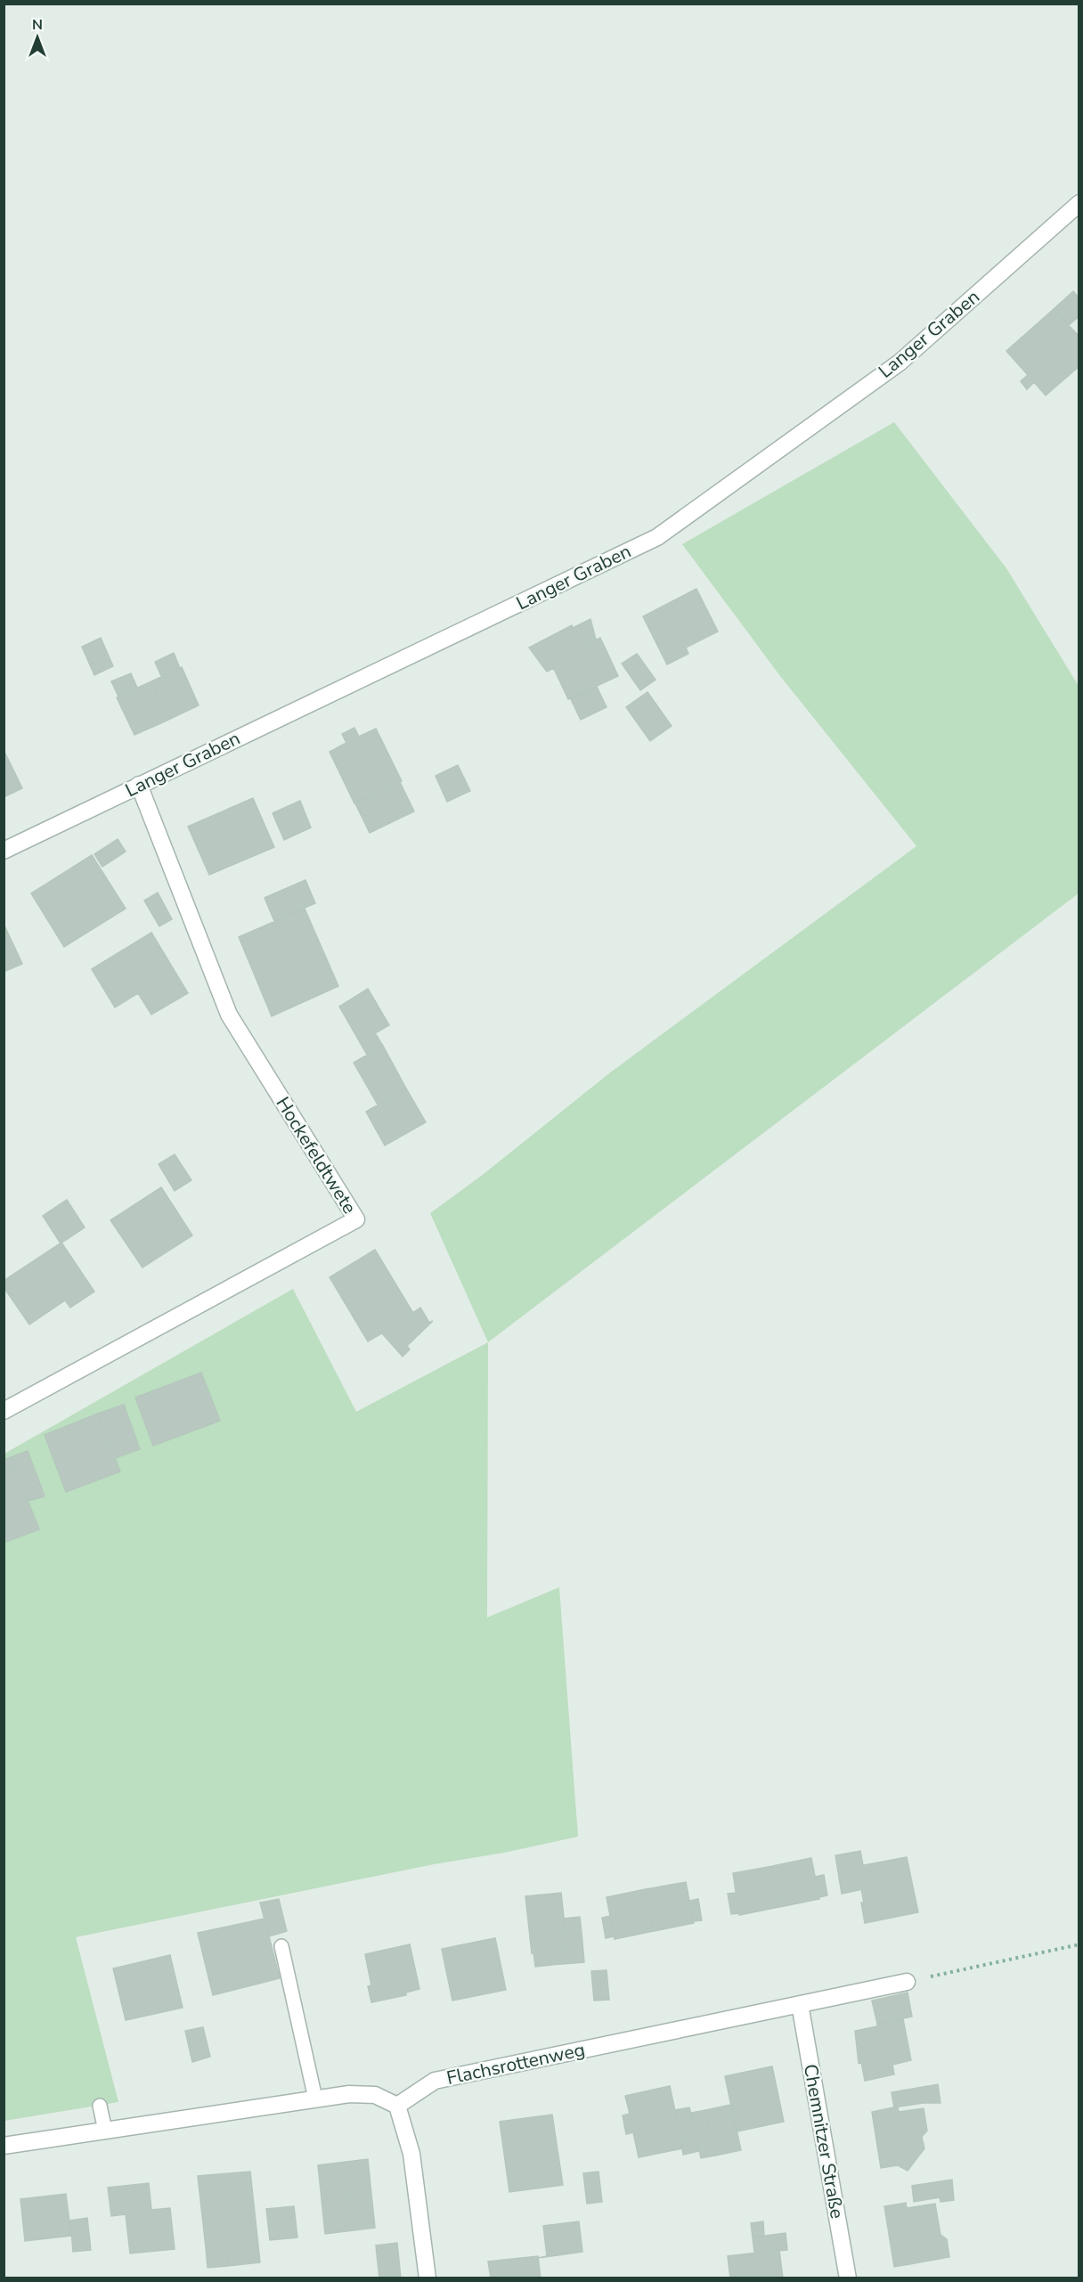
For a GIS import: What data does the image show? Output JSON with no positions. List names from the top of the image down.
{
  "streets": {
    "street": [
      "Langer Graben",
      "Hockefeldtwete",
      "Flachsrottenweg",
      "Chemnitzer Straße"
    ]
  },
  "crossings": [
    ["Langer Graben", "Hockefeldtwete"],
    ["Flachsrottenweg", "Chemnitzer Straße"]
  ],
  "north": "top"
}
